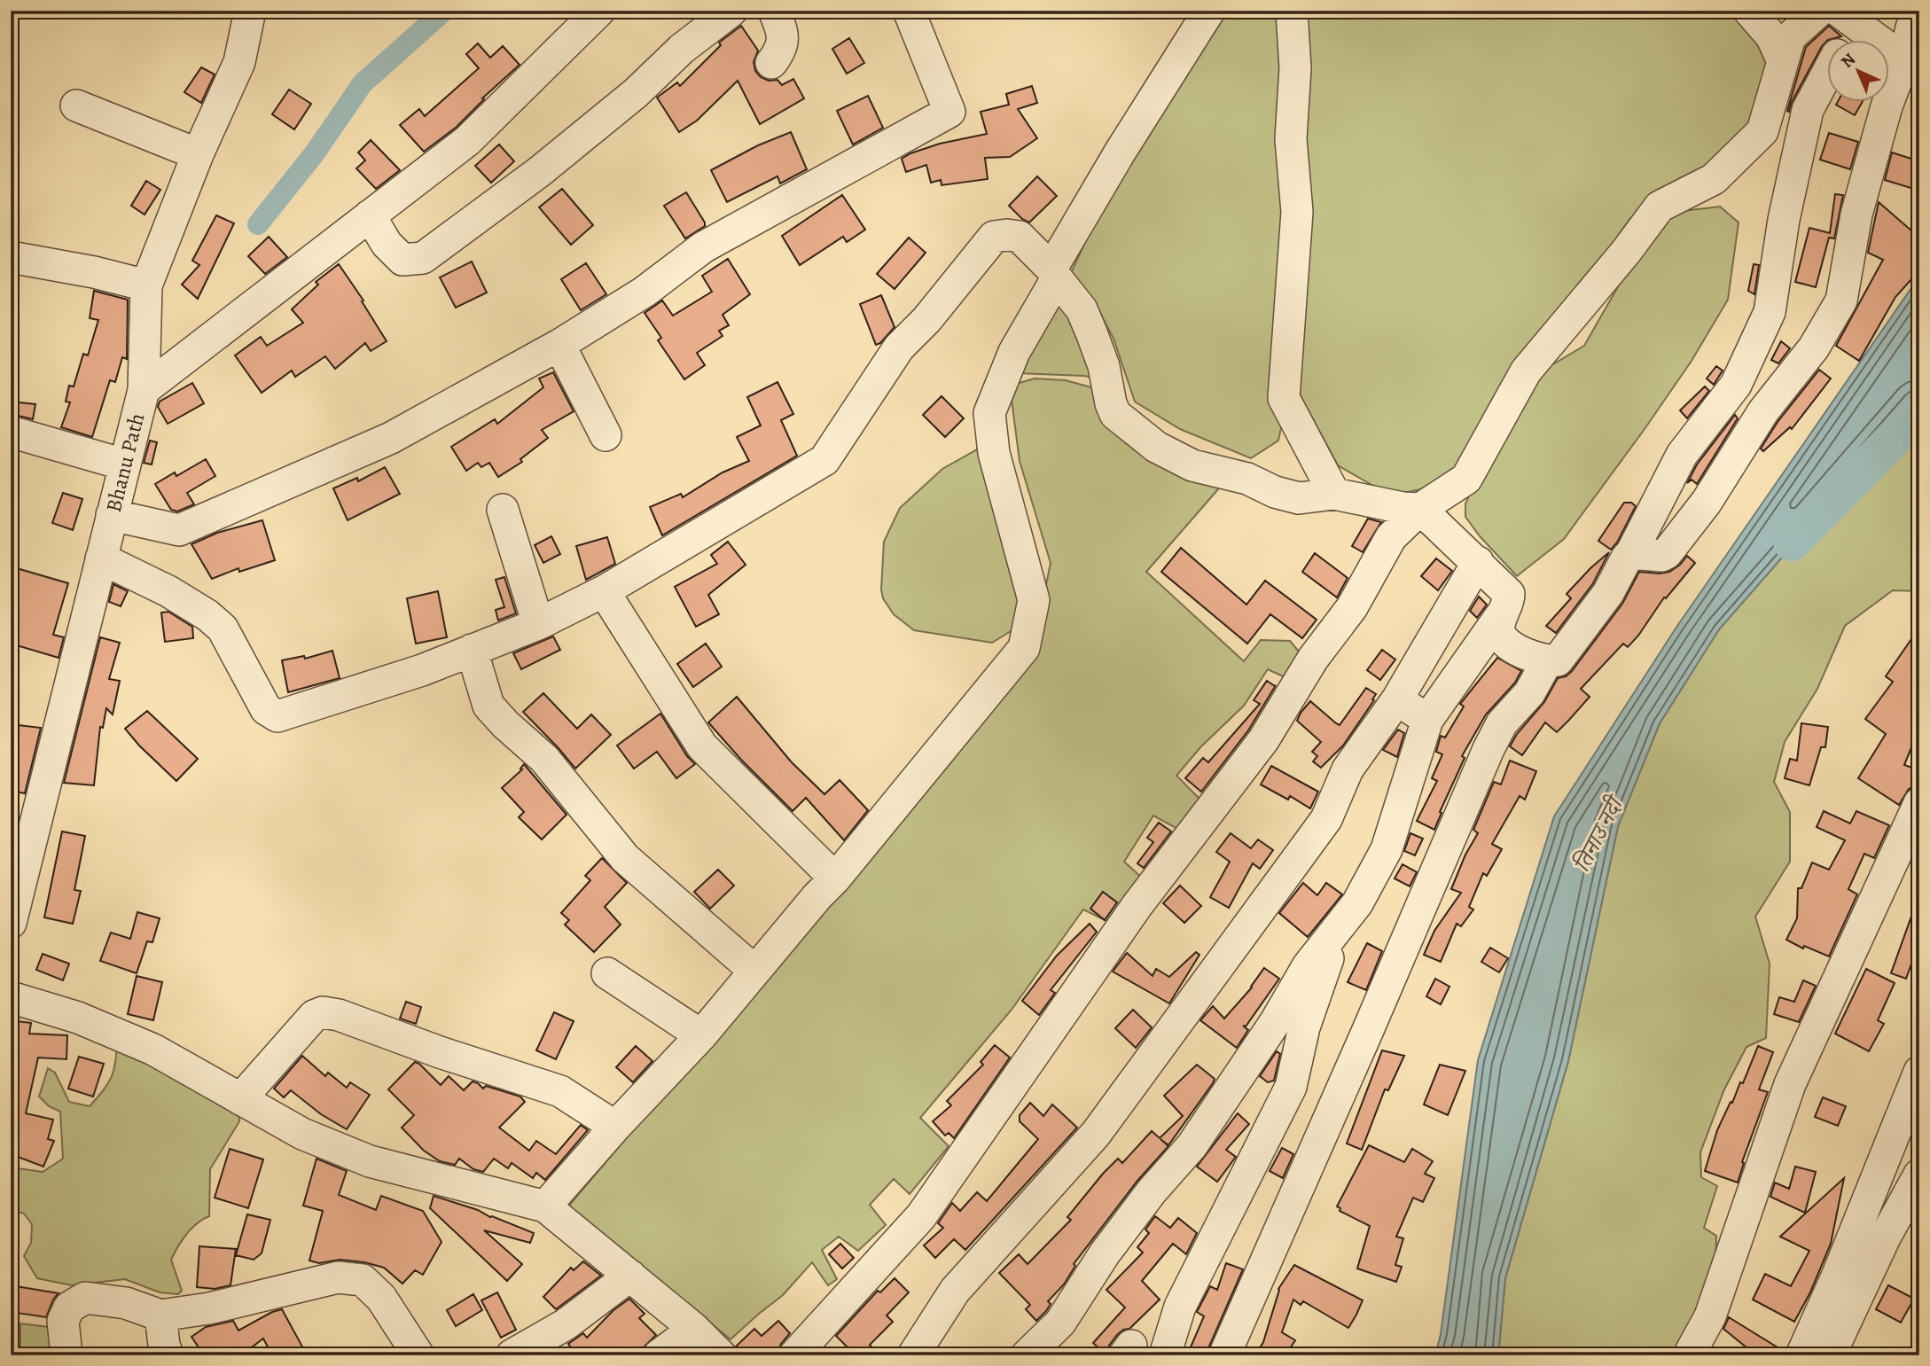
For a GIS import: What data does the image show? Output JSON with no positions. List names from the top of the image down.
{
  "streets": {
    "street": ["Bhanu Path"]
  },
  "water": ["तिनाउ नदी"],
  "north": "top left"
}
